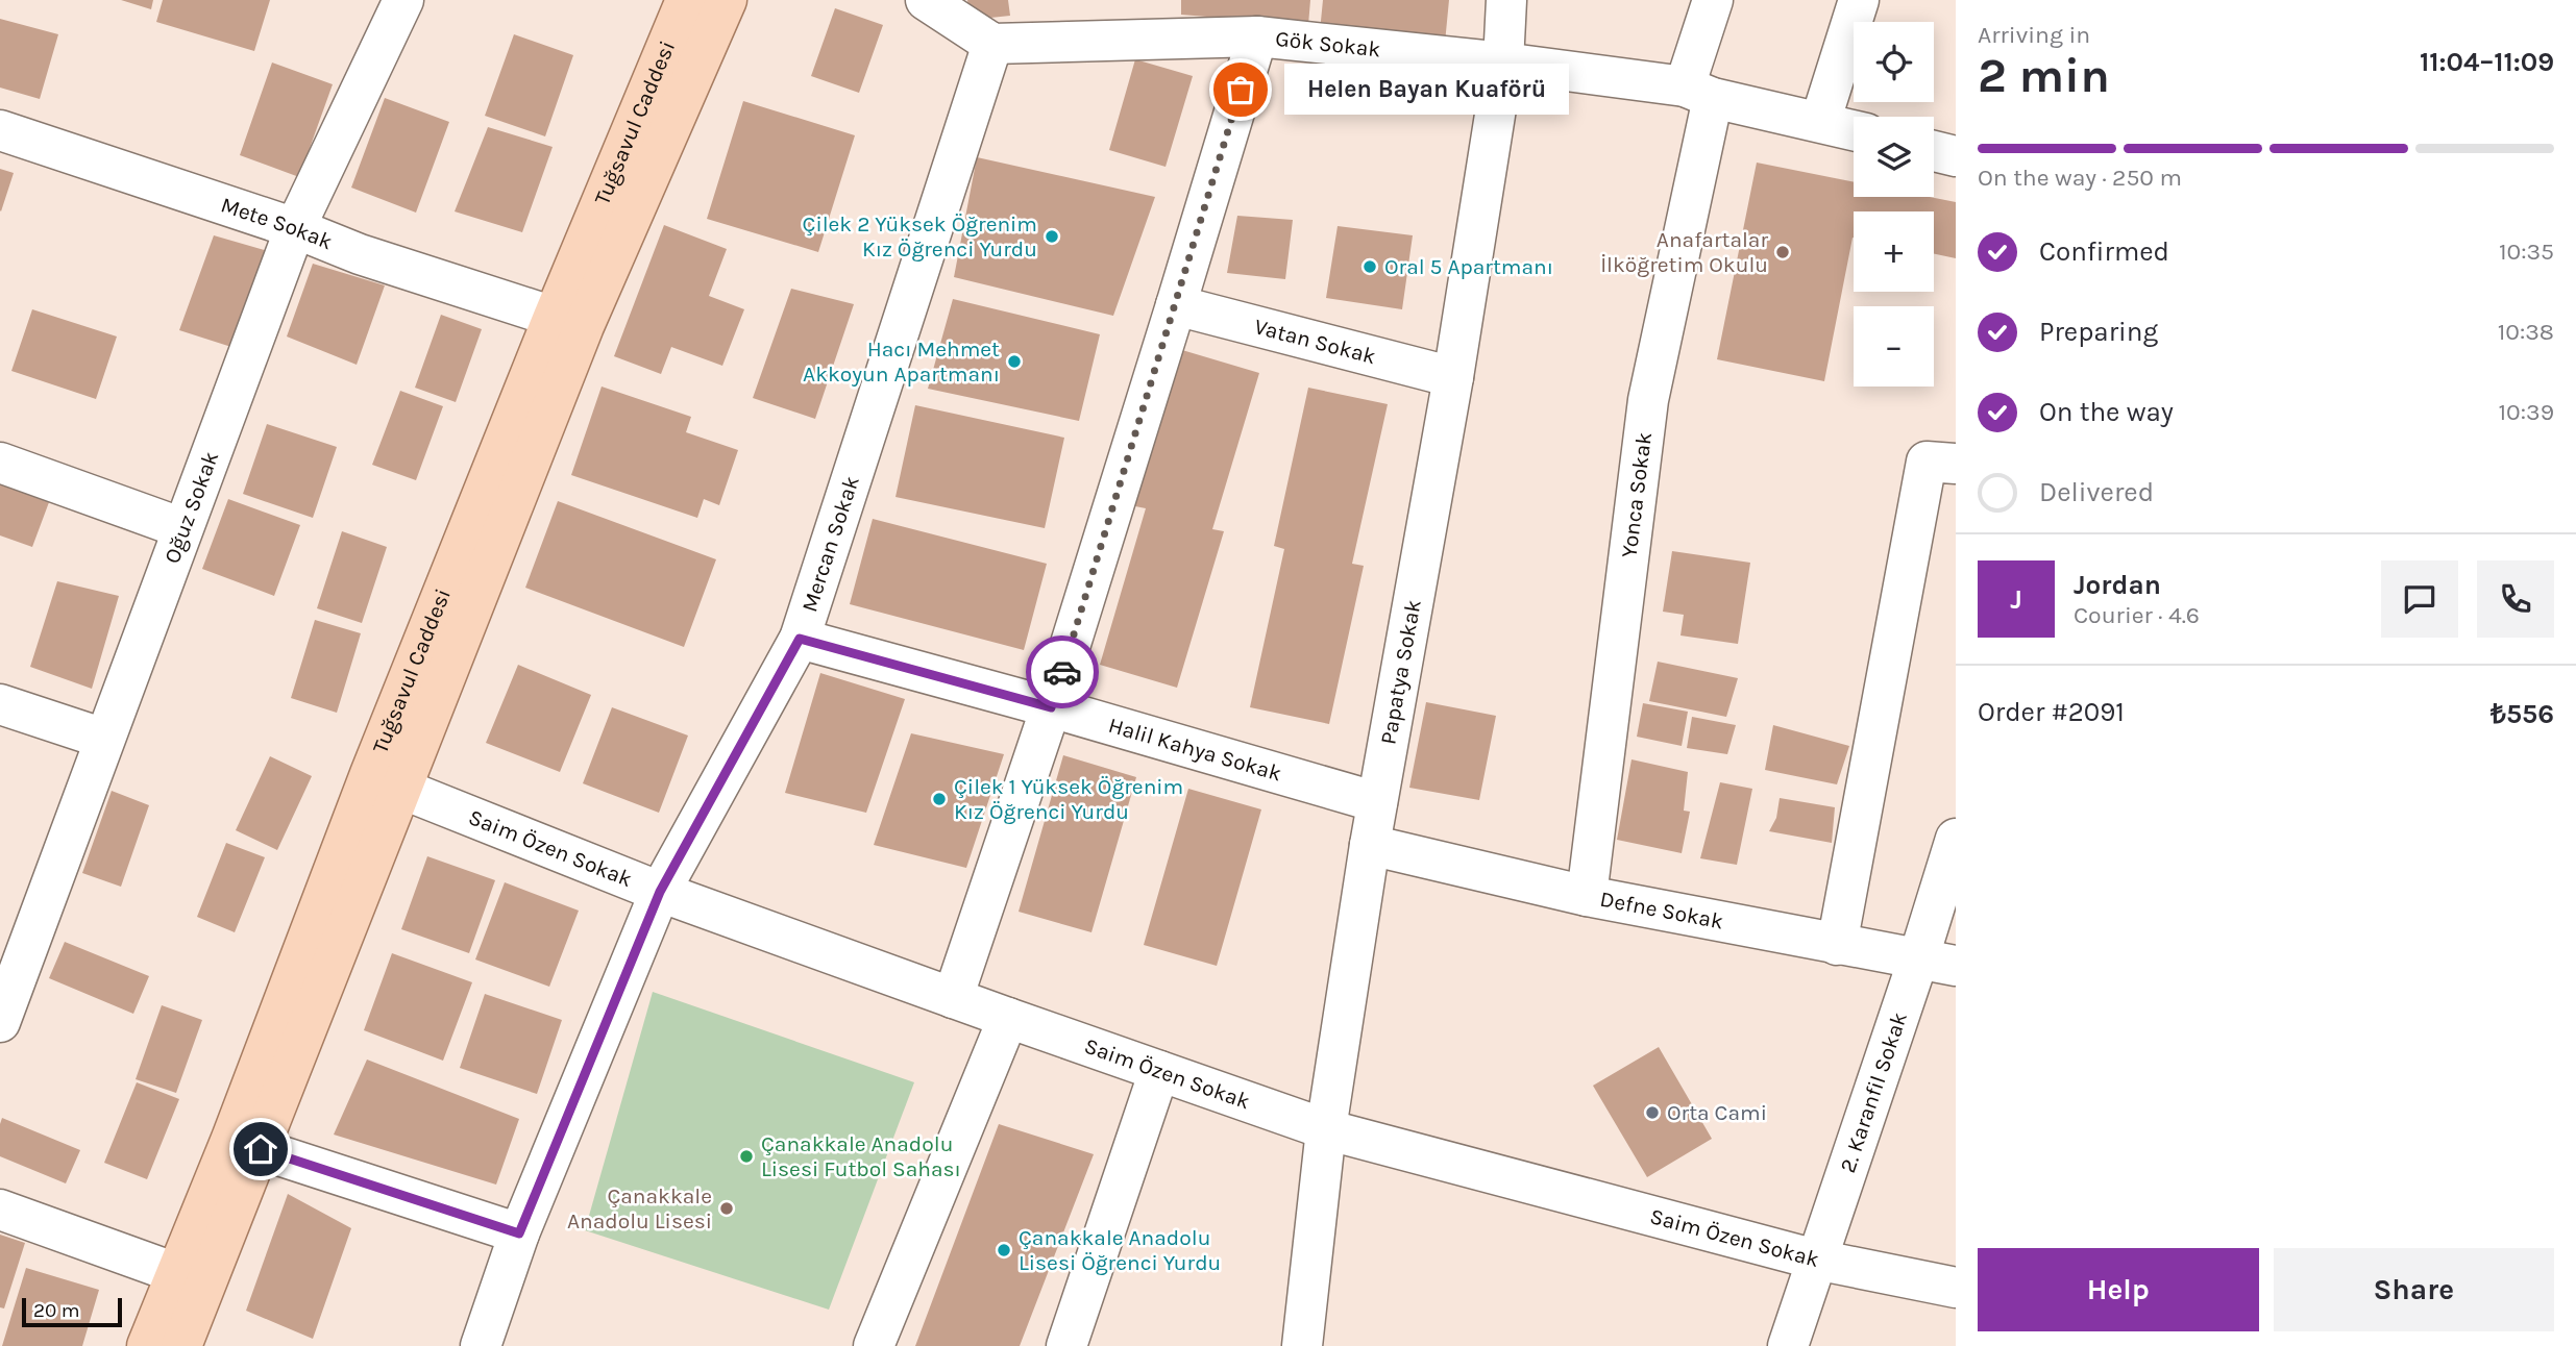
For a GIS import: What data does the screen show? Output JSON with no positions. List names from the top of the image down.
{
  "streets": {
    "main road": ["Tuğsavul Caddesi"],
    "street": [
      "Gök Sokak",
      "Mete Sokak",
      "Vatan Sokak",
      "Yonca Sokak",
      "Oğuz Sokak",
      "Mercan Sokak",
      "Papatya Sokak",
      "Halil Kahya Sokak",
      "Saim Özen Sokak",
      "Defne Sokak",
      "2. Karanfil Sokak"
    ]
  },
  "crossings": [
    ["Gök Sokak", "Yonca Sokak"],
    ["Gök Sokak", "Mercan Sokak"],
    ["Gök Sokak", "Papatya Sokak"],
    ["Tuğsavul Caddesi", "Mete Sokak"],
    ["Mete Sokak", "Oğuz Sokak"],
    ["Vatan Sokak", "Papatya Sokak"],
    ["Yonca Sokak", "Defne Sokak"],
    ["Mercan Sokak", "Halil Kahya Sokak"],
    ["Mercan Sokak", "Saim Özen Sokak"],
    ["Papatya Sokak", "Halil Kahya Sokak"],
    ["Papatya Sokak", "Saim Özen Sokak"],
    ["Papatya Sokak", "Defne Sokak"],
    ["Saim Özen Sokak", "2. Karanfil Sokak"],
    ["Defne Sokak", "2. Karanfil Sokak"]
  ],
  "places": [
    "Helen Bayan Kuaförü",
    "Çilek 2 Yüksek Öğrenim Kız Öğrenci Yurdu",
    "Anafartalar İlköğretim Okulu",
    "Oral 5 Apartmanı",
    "Hacı Mehmet Akkoyun Apartmanı",
    "Çilek 1 Yüksek Öğrenim Kız Öğrenci Yurdu",
    "Orta Cami",
    "Çanakkale Anadolu Lisesi Futbol Sahası",
    "Çanakkale Anadolu Lisesi",
    "Çanakkale Anadolu Lisesi Öğrenci Yurdu"
  ],
  "scale_bar": "20 m",
  "page": {
    "heading": ["2 min", "Arriving in", "11:04–11:09"],
    "panel": [
      "Jordan",
      "Courier · 4.6",
      "Order #2091",
      "₺556"
    ],
    "map_buttons": ["+", "−"],
    "bubble": "Helen Bayan Kuaförü",
    "bar": "On the way · 250 m",
    "list": [
      ["Confirmed", "10:35"],
      ["Preparing", "10:38"],
      ["On the way", "10:39"],
      "Delivered"
    ],
    "round": "J",
    "buttons": ["Help", "Share"],
    "scale": "20 m"
  }
}
